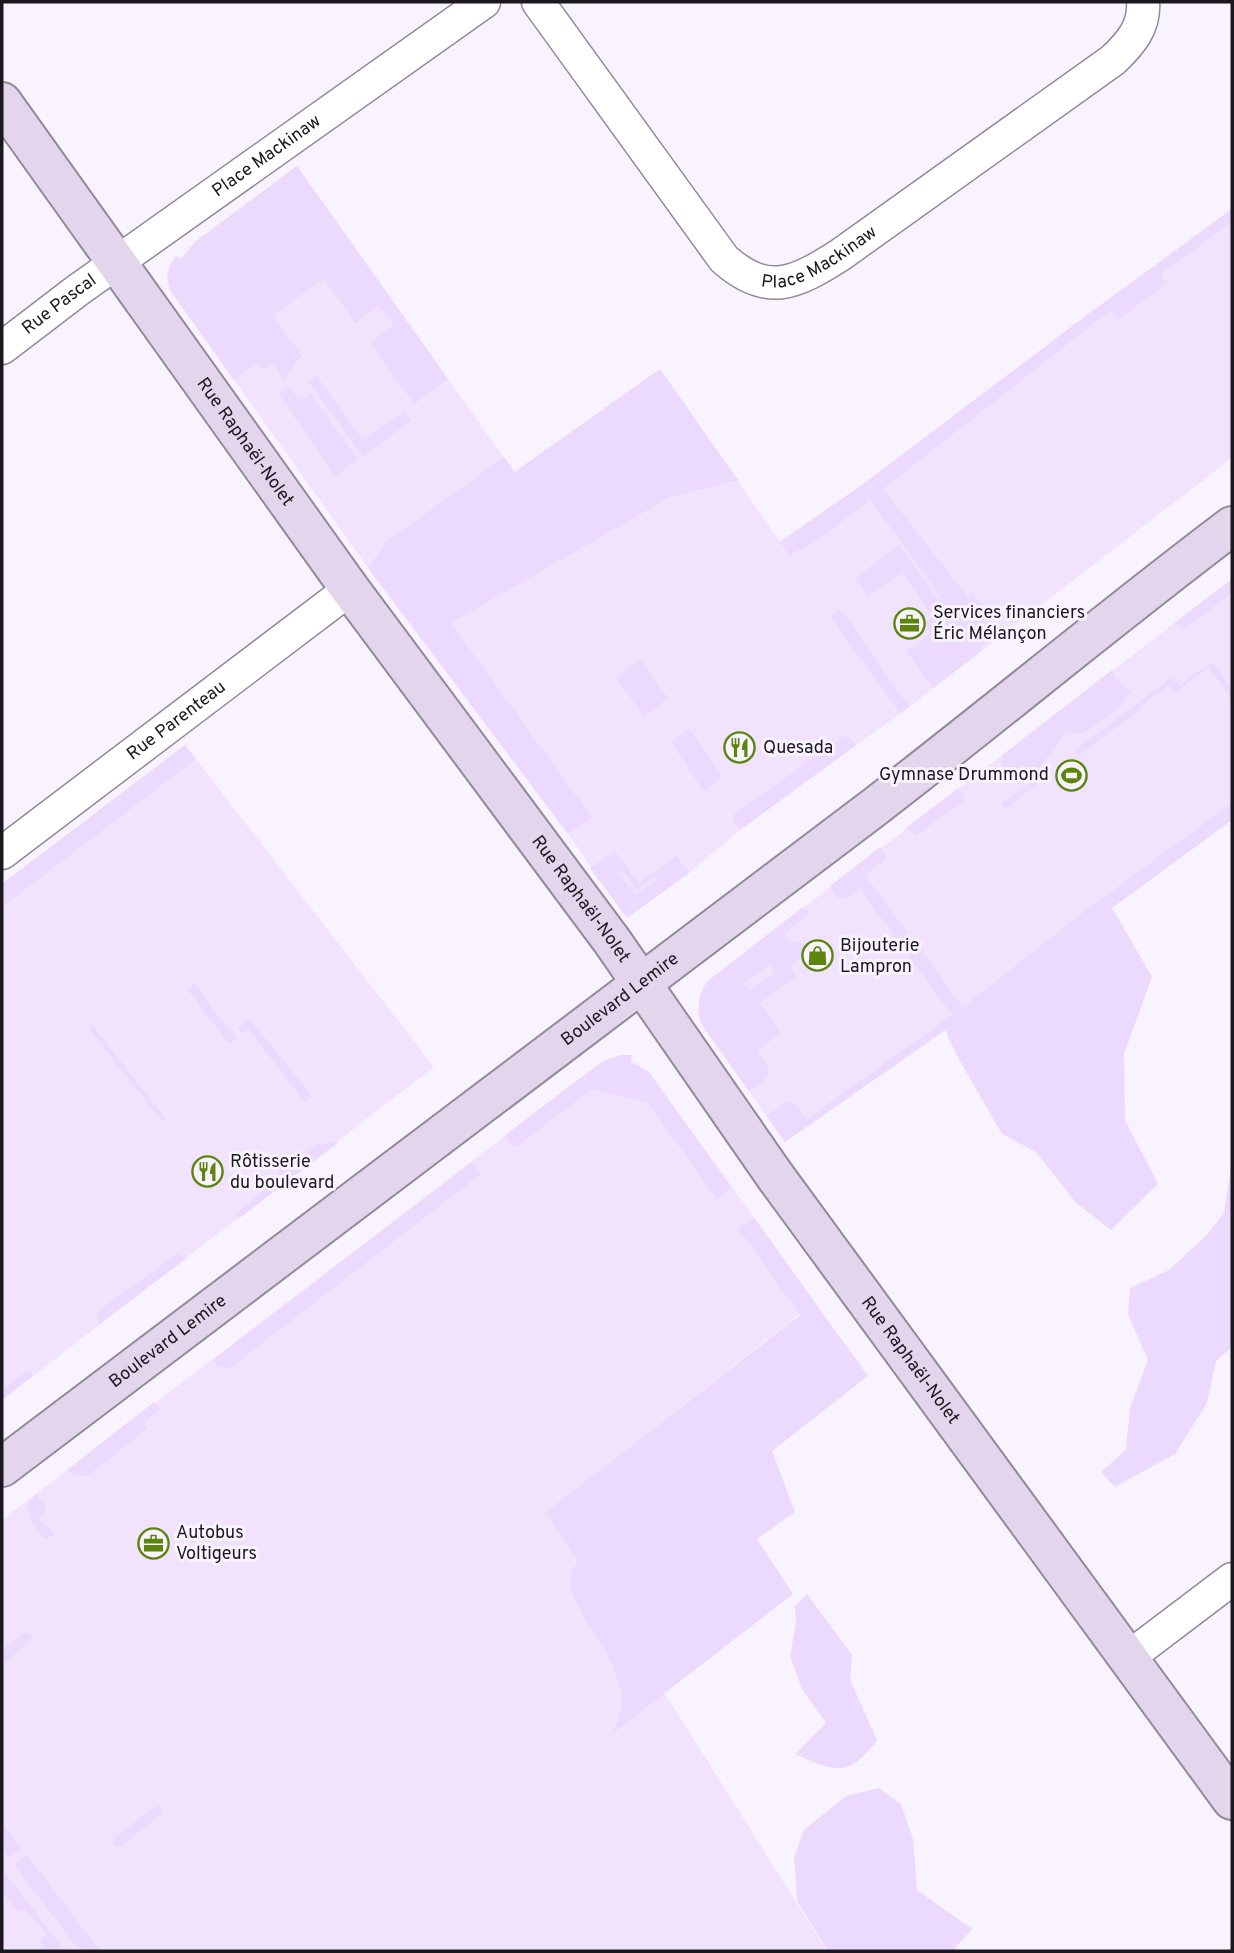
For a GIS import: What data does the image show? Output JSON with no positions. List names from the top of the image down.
{
  "streets": {
    "street": [
      "Place Mackinaw",
      "Rue Pascal",
      "Rue Raphaël-Nolet",
      "Rue Parenteau",
      "Boulevard Lemire"
    ]
  },
  "crossings": [
    ["Place Mackinaw", "Rue Pascal"],
    ["Place Mackinaw", "Rue Raphaël-Nolet"],
    ["Rue Pascal", "Rue Raphaël-Nolet"],
    ["Rue Raphaël-Nolet", "Rue Parenteau"],
    ["Rue Raphaël-Nolet", "Boulevard Lemire"]
  ],
  "places": {
    "office": ["Services financiers Éric Mélançon", "Autobus Voltigeurs"],
    "restaurant": ["Quesada", "Rôtisserie du boulevard"],
    "sports": ["Gymnase Drummond"],
    "shop": ["Bijouterie Lampron"]
  }
}
